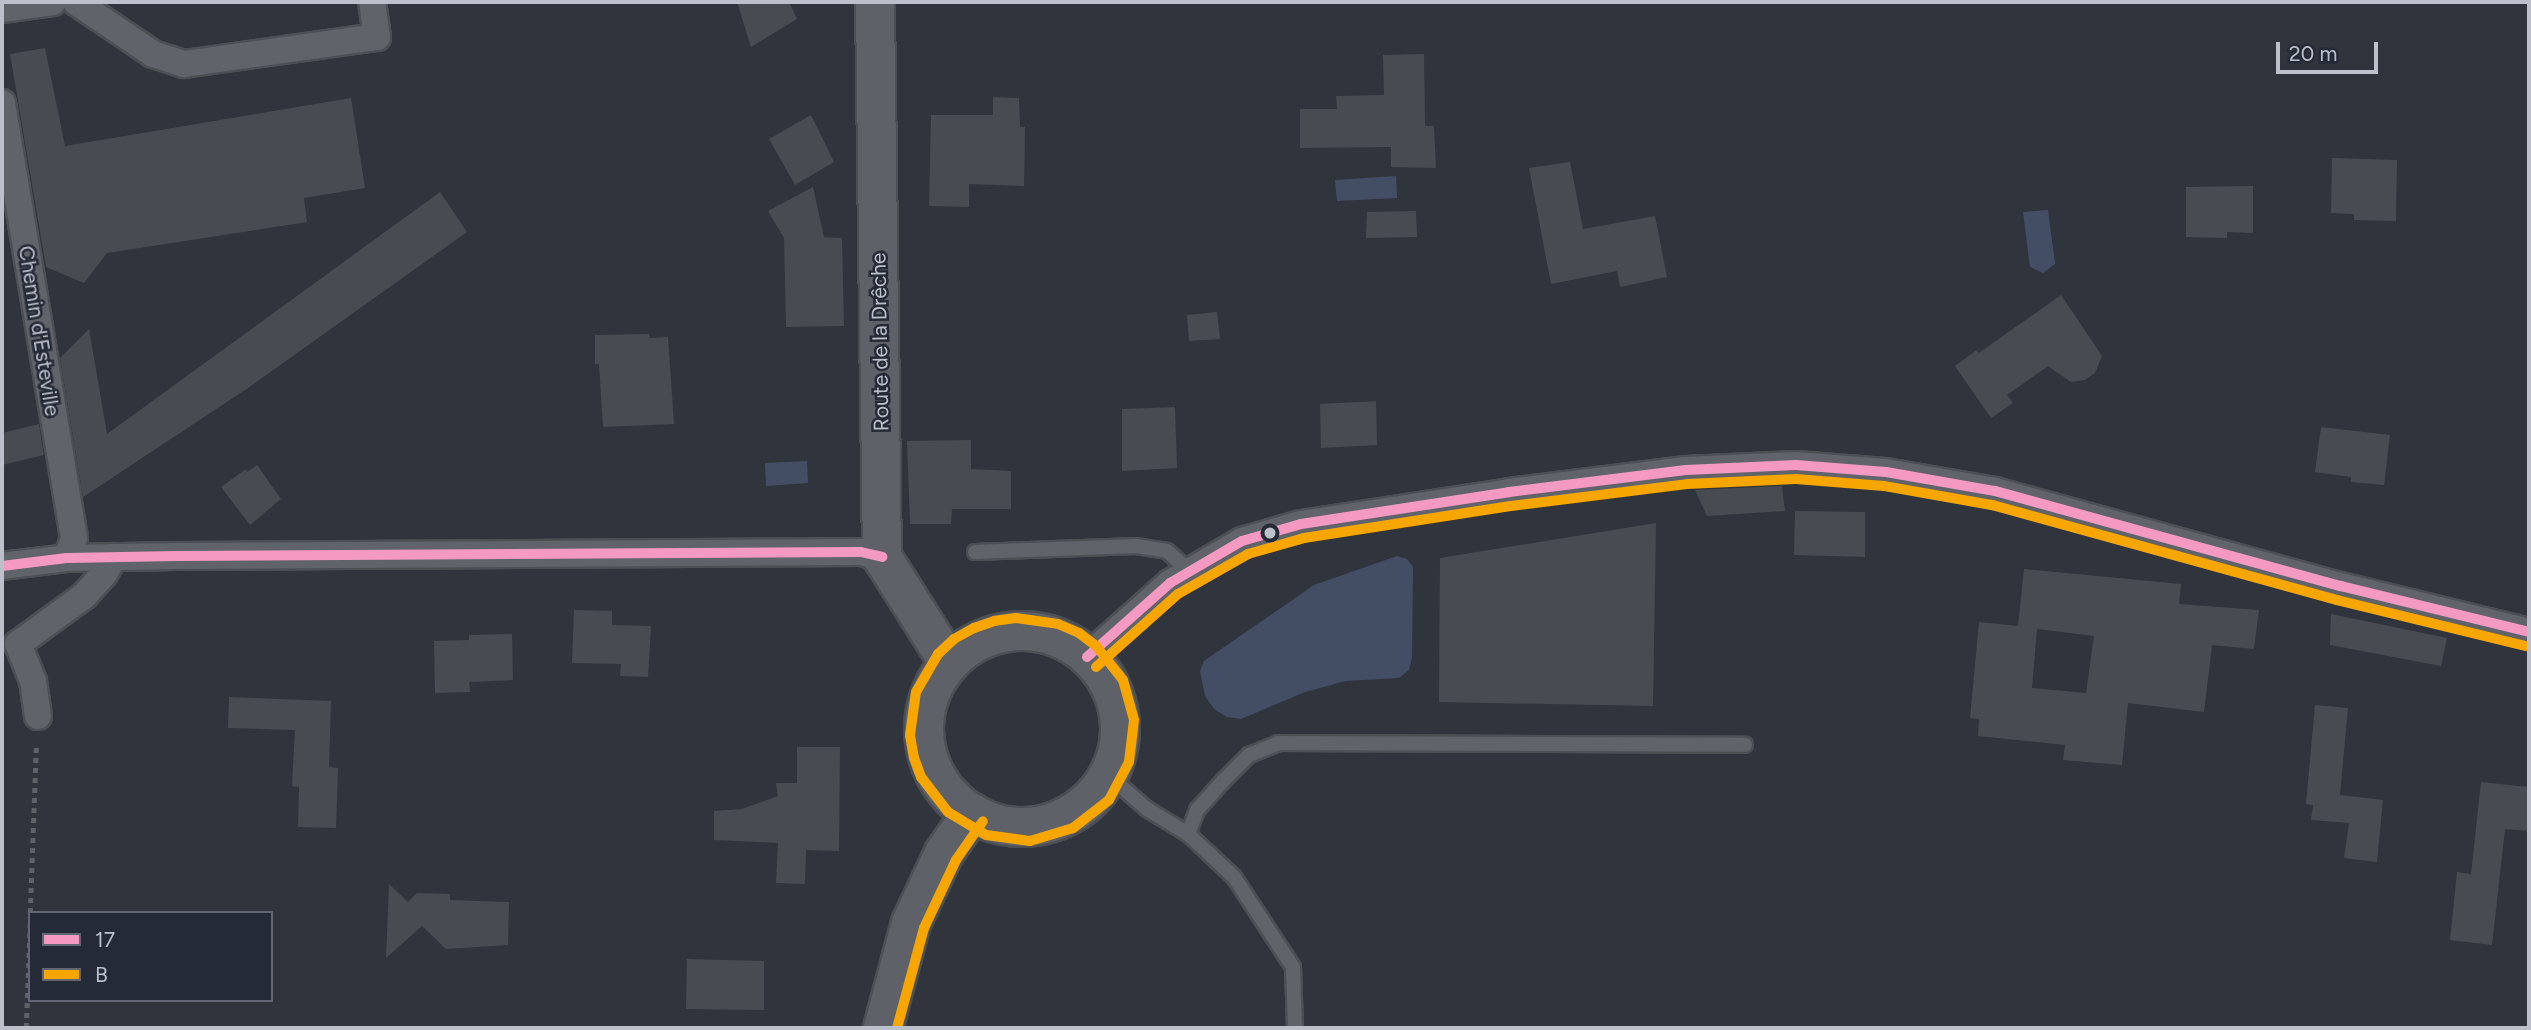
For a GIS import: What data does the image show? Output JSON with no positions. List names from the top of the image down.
{
  "streets": {
    "street": ["Chemin d'Esteville", "Route de la Drêche"]
  },
  "lines": ["transit line 17", "transit line B"],
  "legend": ["17", "B"],
  "scale_bar": "20 m"
}
